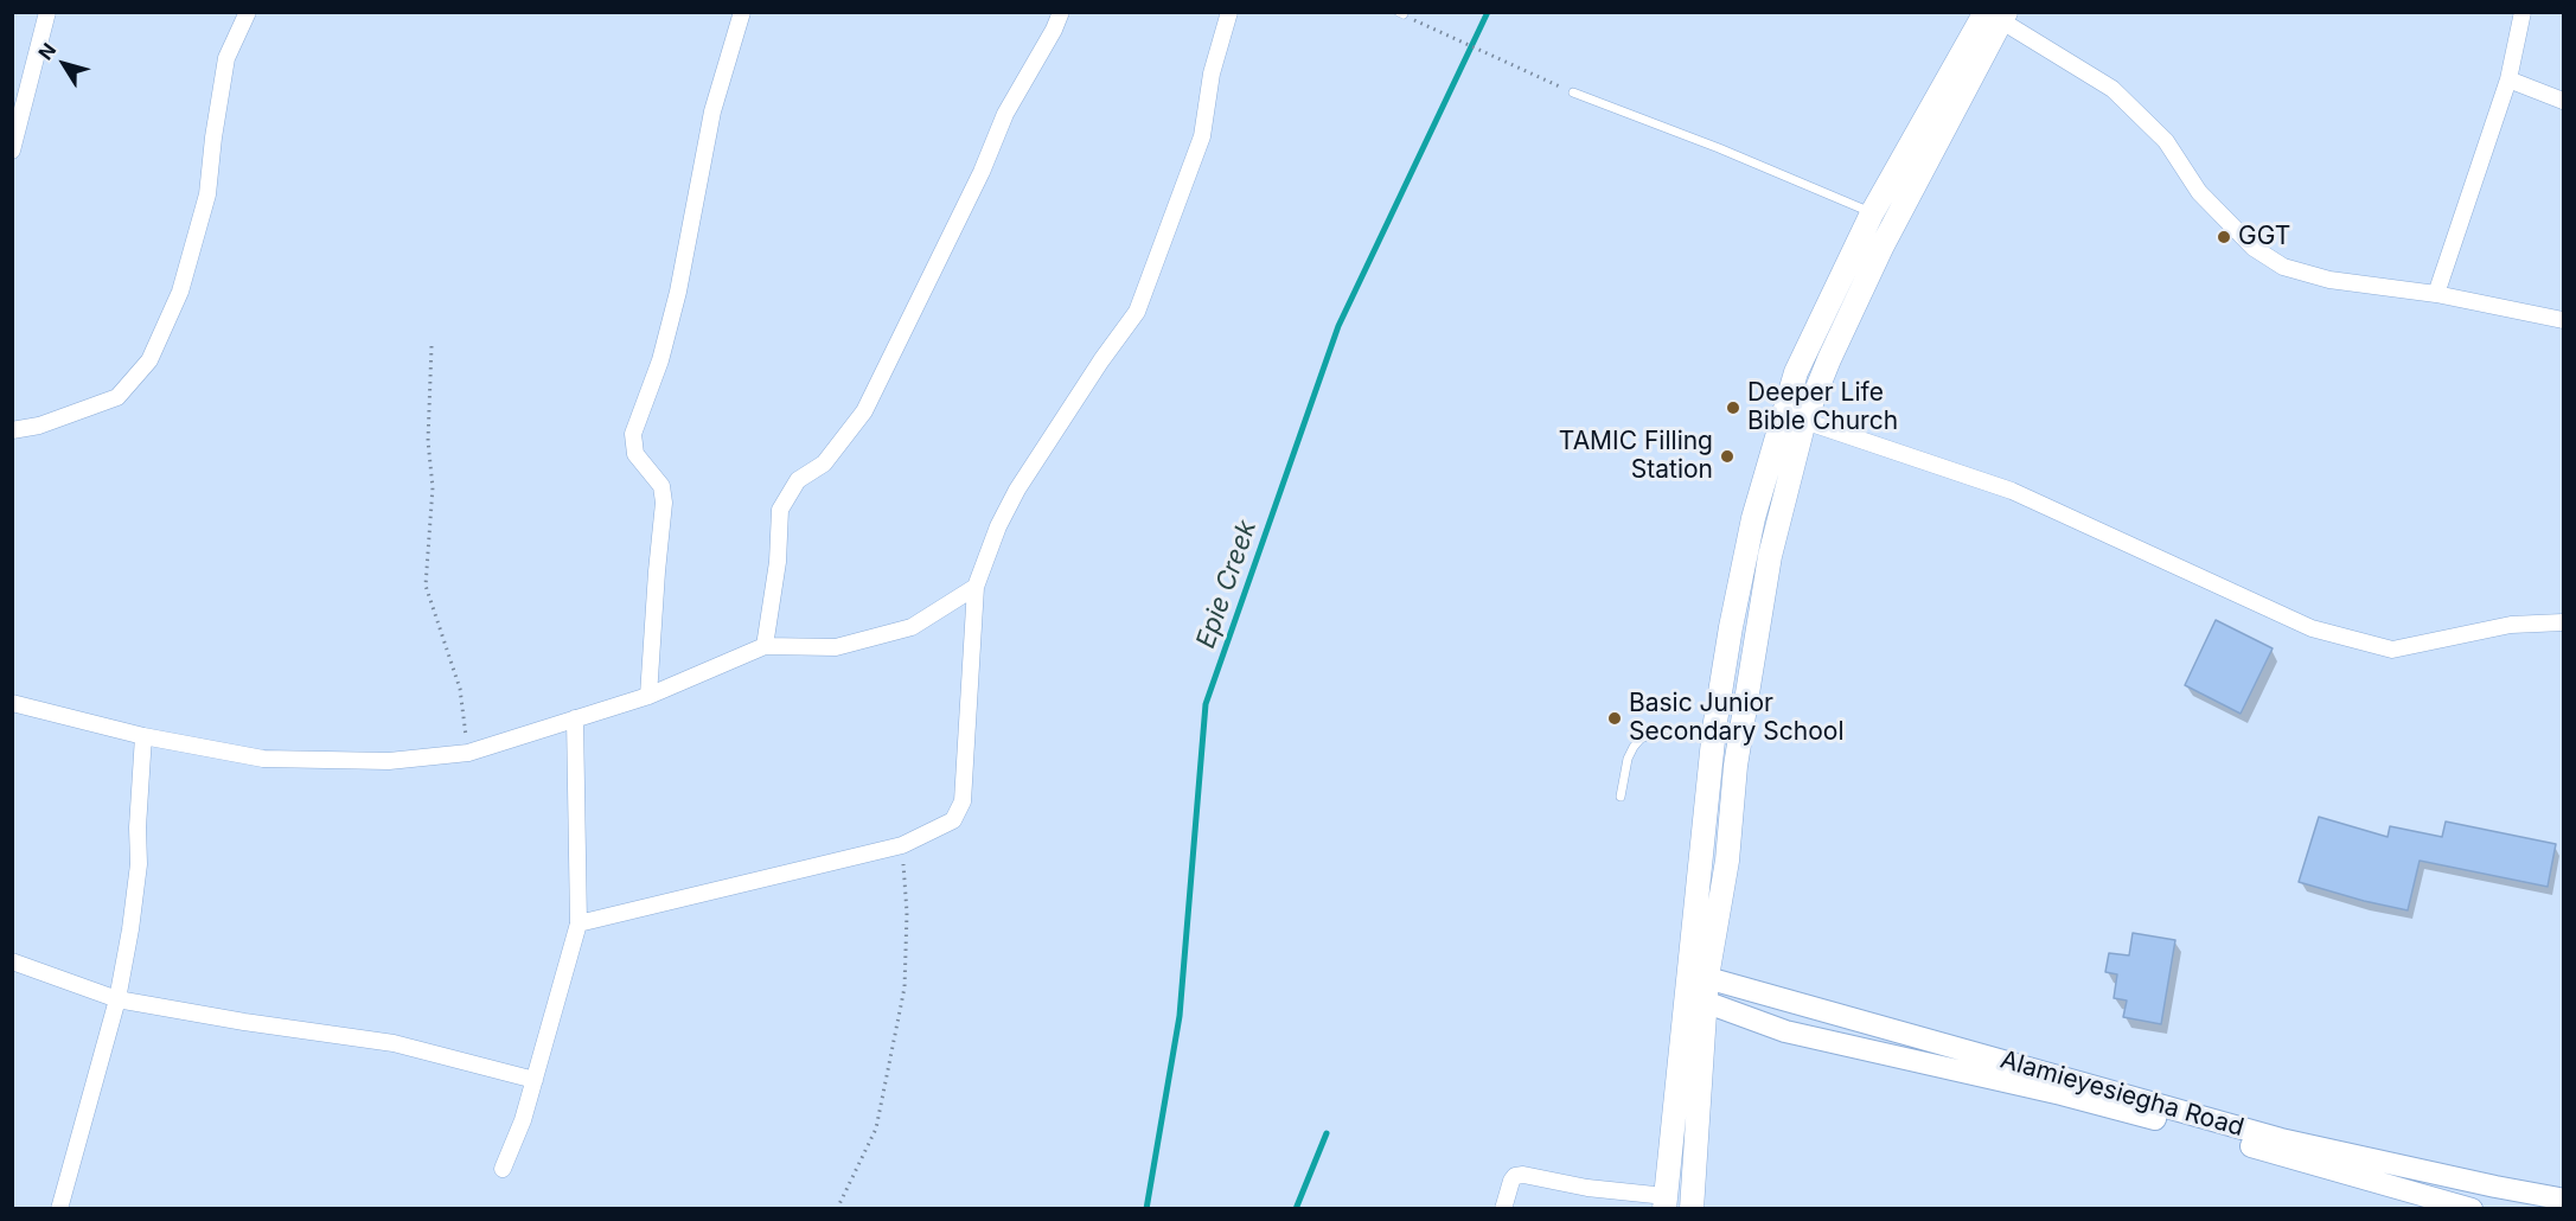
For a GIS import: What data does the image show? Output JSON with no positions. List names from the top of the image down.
{
  "streets": {
    "street": ["Alamieyesiegha Road"]
  },
  "water": ["Epie Creek"],
  "places": [
    "GGT",
    "Deeper Life Bible Church",
    "TAMIC Filling Station",
    "Basic Junior Secondary School"
  ],
  "north": "top left"
}
